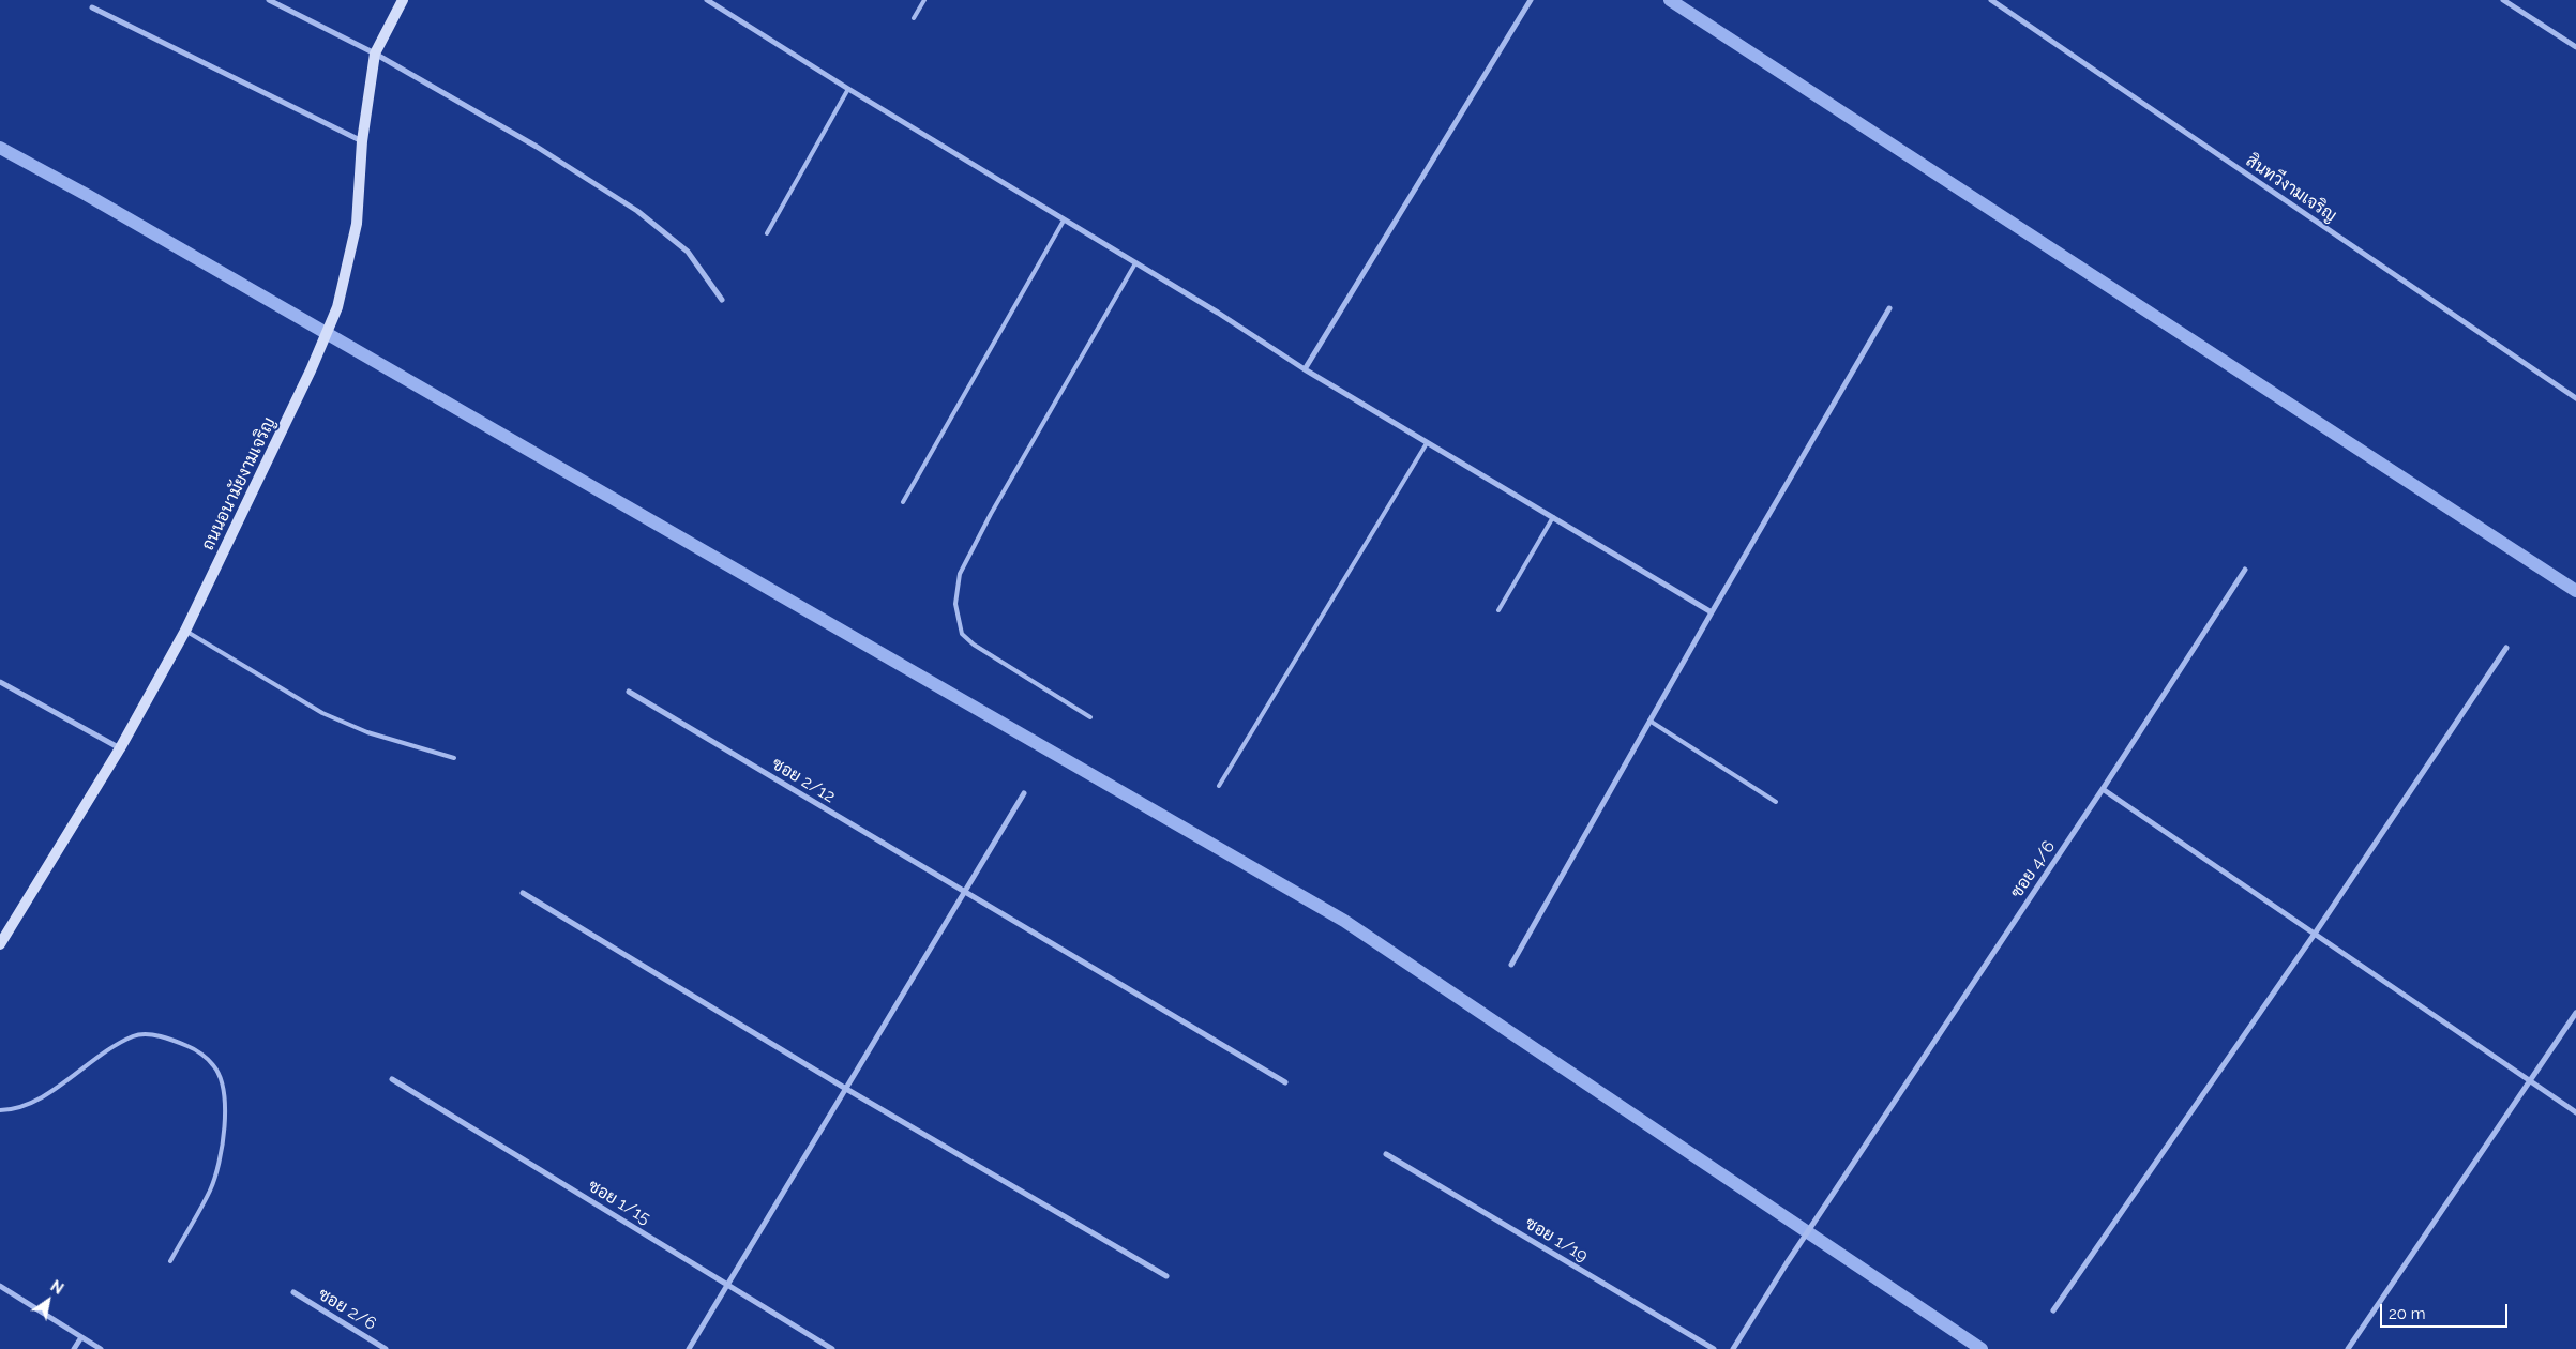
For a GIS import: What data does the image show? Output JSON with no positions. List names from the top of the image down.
{
  "streets": {
    "street": [
      "สินทวีงามเจริญ",
      "ถนนอนามัยงามเจริญ",
      "ซอย 2/12",
      "ซอย 4/6",
      "ซอย 1/15",
      "ซอย 1/19",
      "ซอย 2/6"
    ]
  },
  "scale_bar": "20 m",
  "north": "top right"
}
